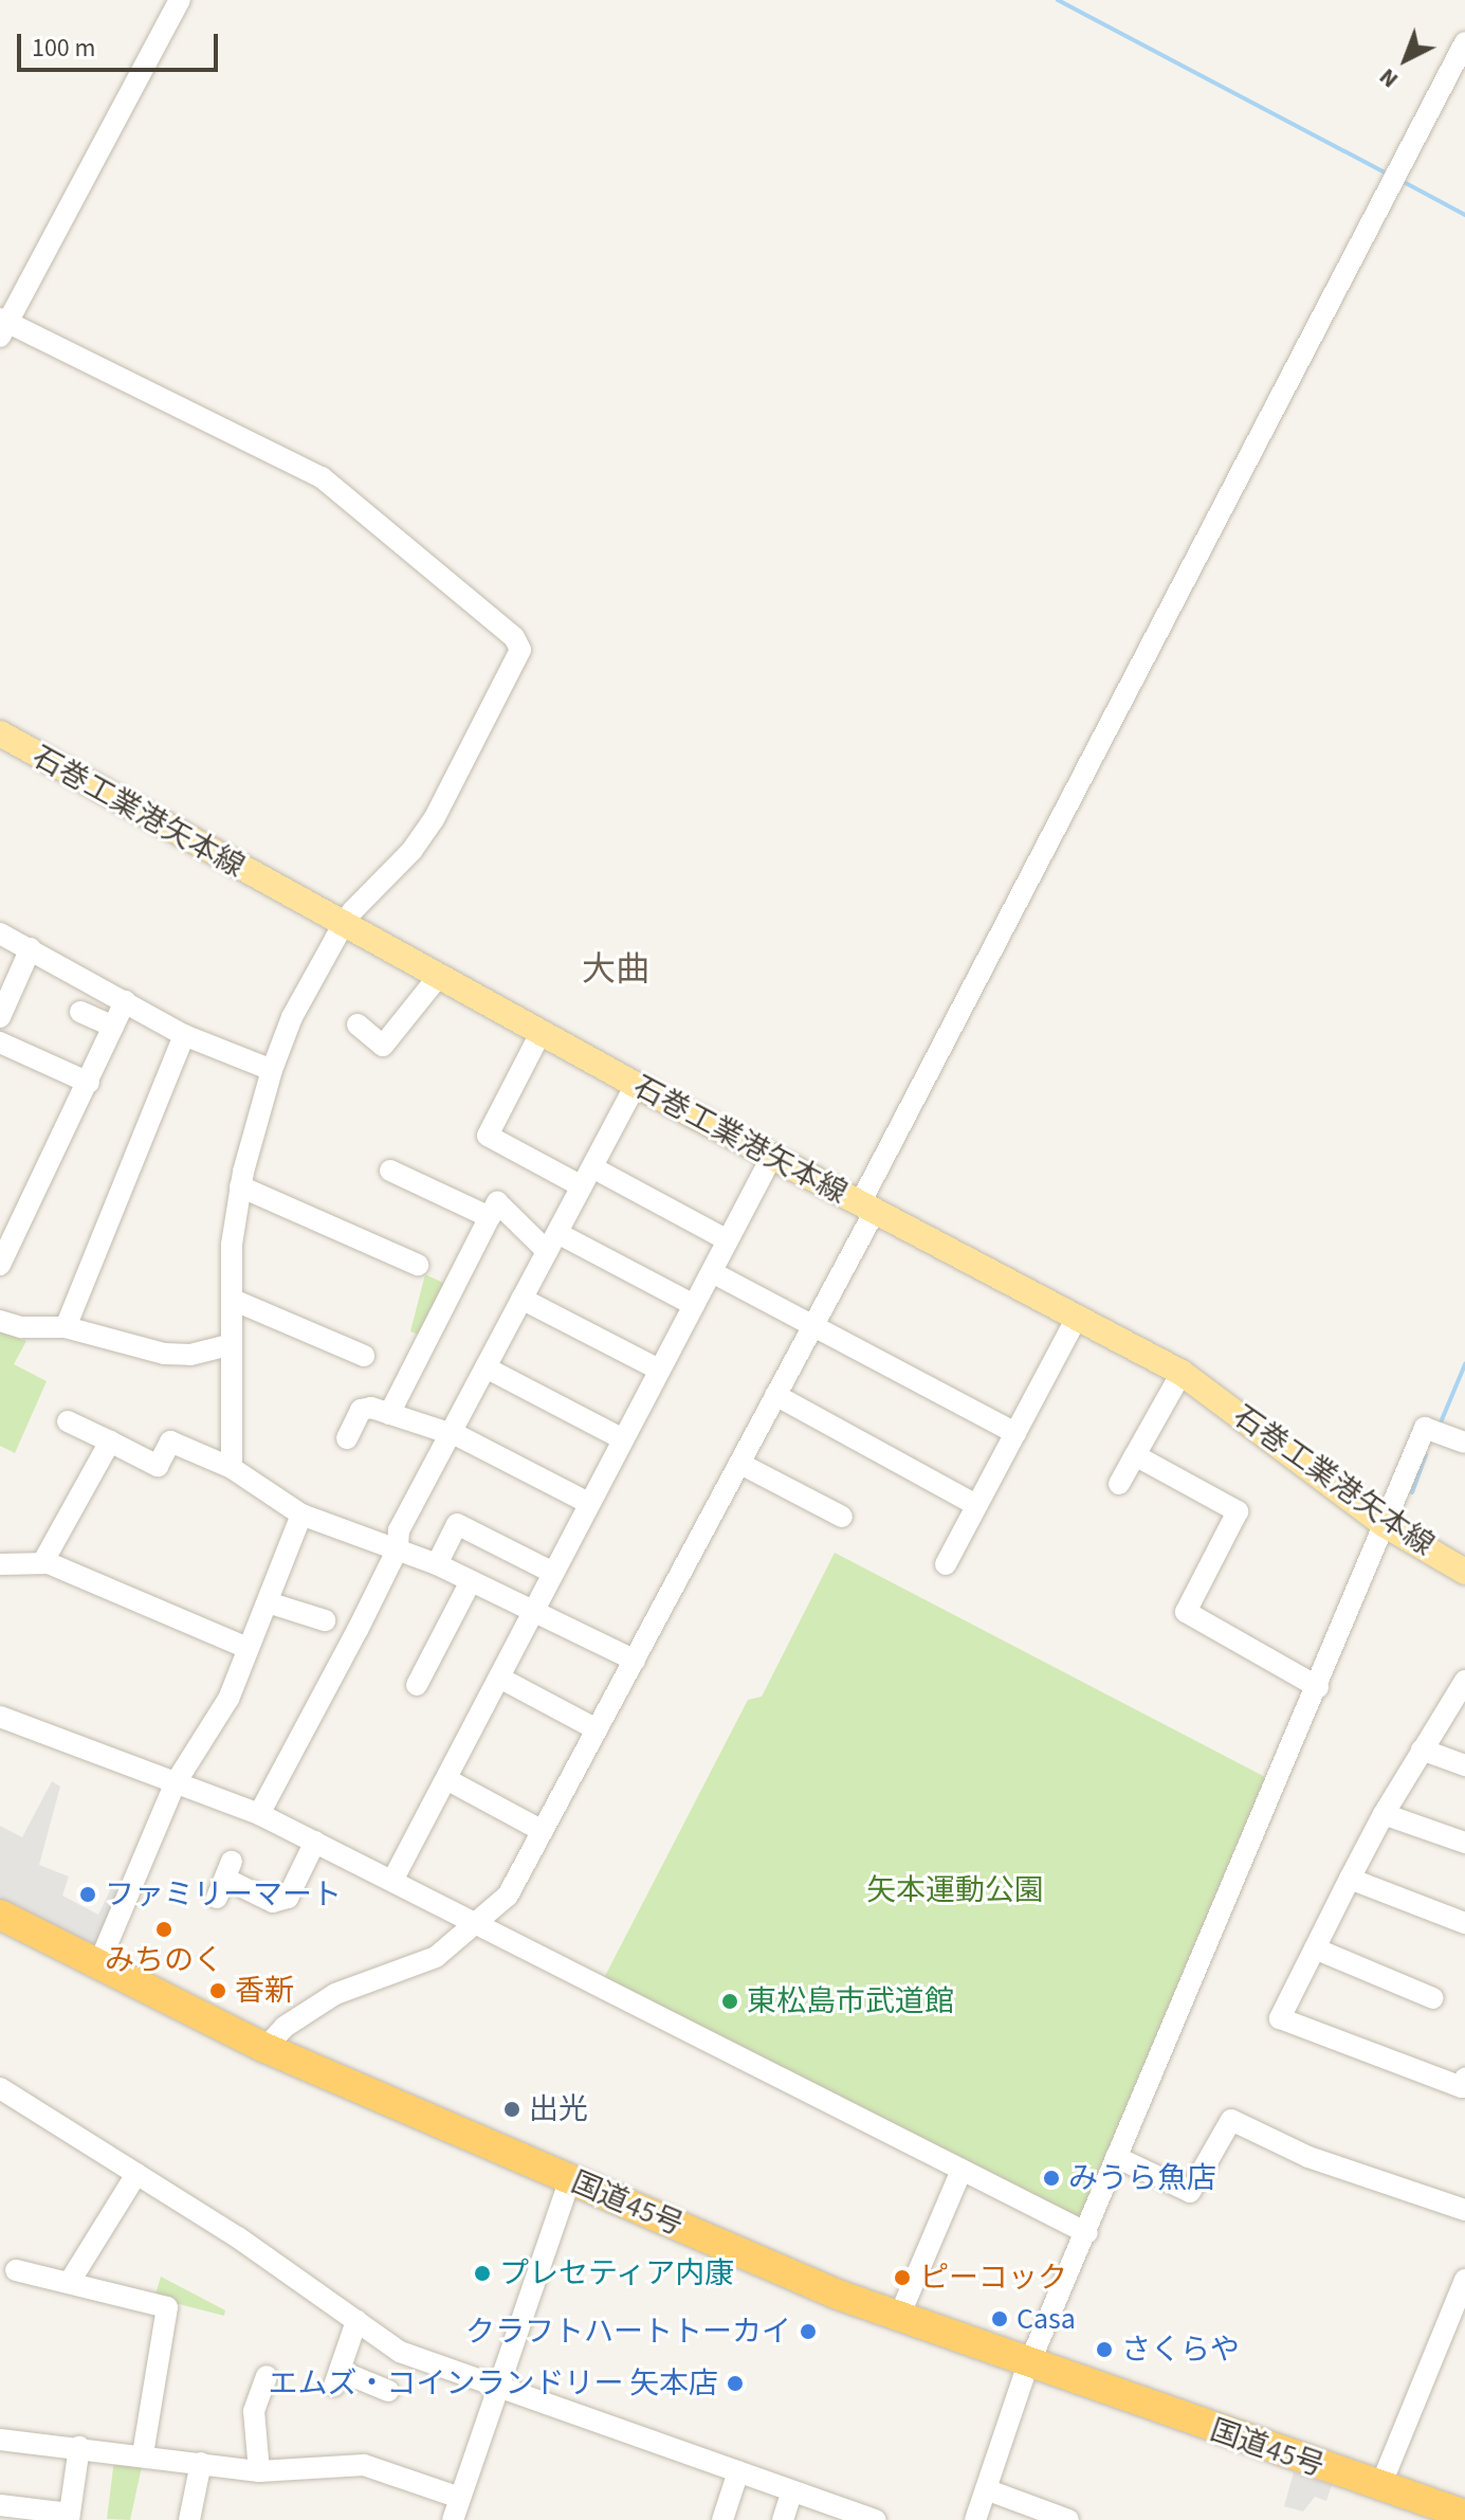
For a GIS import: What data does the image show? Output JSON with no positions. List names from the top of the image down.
{
  "streets": {
    "highway": ["国道45号"],
    "main road": ["石巻工業港矢本線"]
  },
  "districts": ["大曲"],
  "parks": ["矢本運動公園"],
  "places": [
    "ファミリーマート",
    "みちのく",
    "香新",
    "東松島市武道館",
    "出光",
    "みうら魚店",
    "プレセティア内康",
    "ピーコック",
    "Casa",
    "クラフトハートトーカイ",
    "さくらや",
    "エムズ・コインランドリー 矢本店"
  ],
  "scale_bar": "100 m",
  "north": "bottom left"
}
